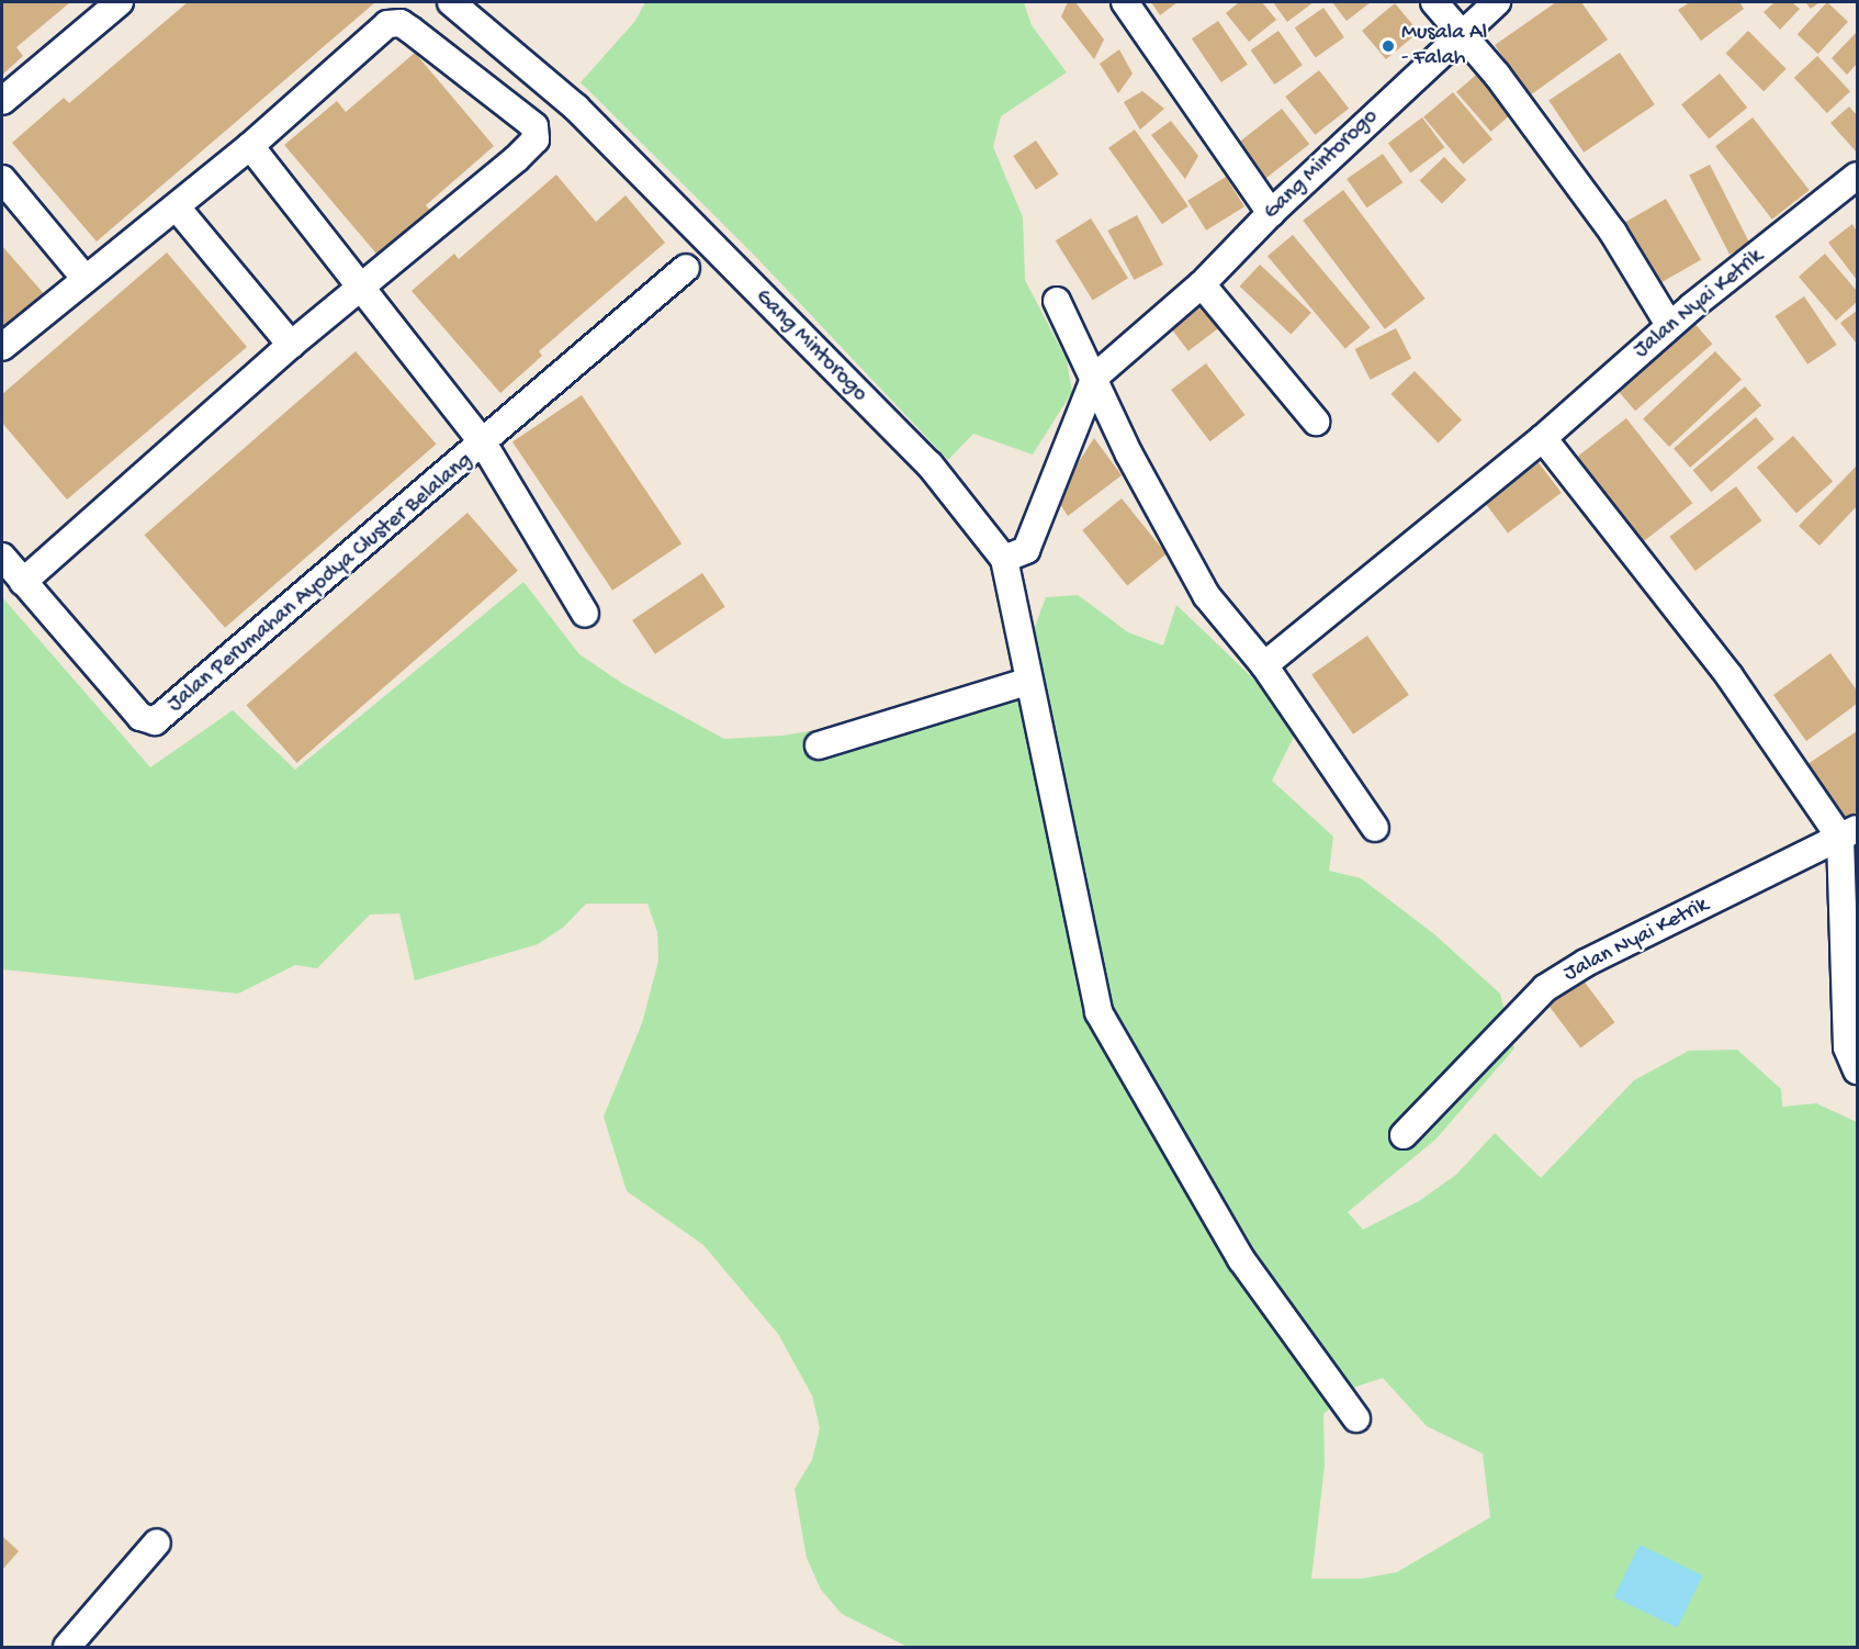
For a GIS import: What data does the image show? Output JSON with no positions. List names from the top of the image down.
{
  "streets": {
    "street": ["Gang Mintorogo", "Jalan Nyai Ketrik", "Jalan Perumahan Ayodya Cluster Belalang"]
  },
  "places": ["Musala Al - Falah"]
}
